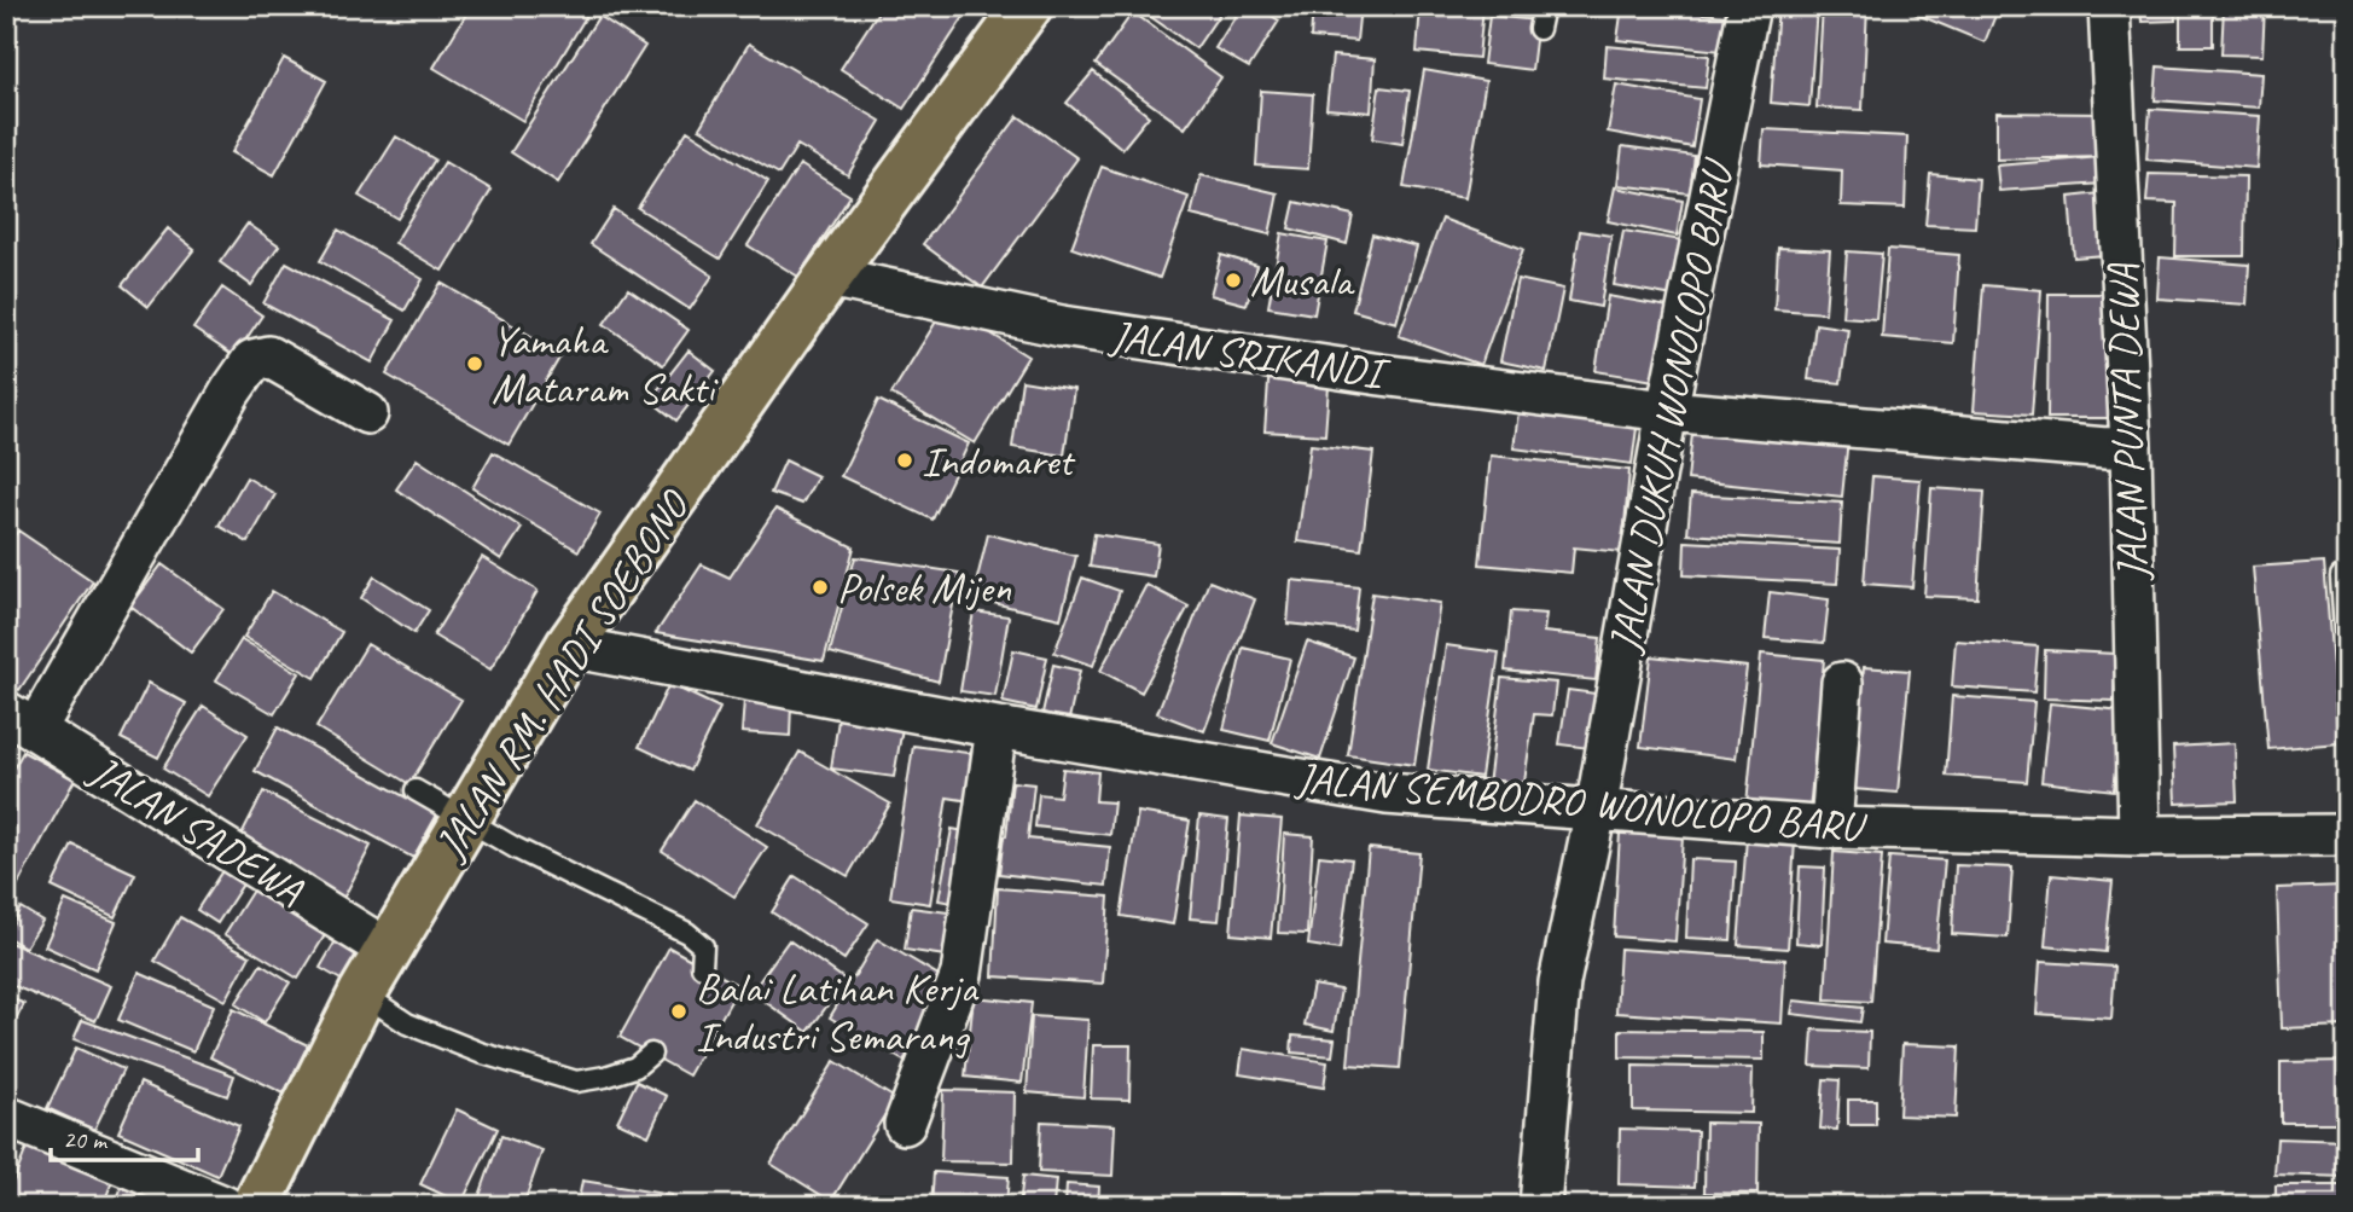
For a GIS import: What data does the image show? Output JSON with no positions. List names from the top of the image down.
{
  "streets": {
    "main road": ["JALAN RM. HADI SOEBONO"],
    "street": [
      "JALAN SRIKANDI",
      "JALAN DUKUH WONOLOPO BARU",
      "JALAN PUNTA DEWA",
      "JALAN SEMBODRO WONOLOPO BARU",
      "JALAN SADEWA"
    ]
  },
  "crossings": [
    ["JALAN SRIKANDI", "JALAN DUKUH WONOLOPO BARU"],
    ["JALAN SRIKANDI", "JALAN PUNTA DEWA"],
    ["JALAN SRIKANDI", "JALAN RM. HADI SOEBONO"],
    ["JALAN DUKUH WONOLOPO BARU", "JALAN SEMBODRO WONOLOPO BARU"],
    ["JALAN PUNTA DEWA", "JALAN SEMBODRO WONOLOPO BARU"],
    ["JALAN RM. HADI SOEBONO", "JALAN SEMBODRO WONOLOPO BARU"],
    ["JALAN RM. HADI SOEBONO", "JALAN SADEWA"]
  ],
  "places": [
    "Musala",
    "Yamaha Mataram Sakti",
    "Indomaret",
    "Polsek Mijen",
    "Balai Latihan Kerja Industri Semarang"
  ],
  "scale_bar": "20 m"
}
